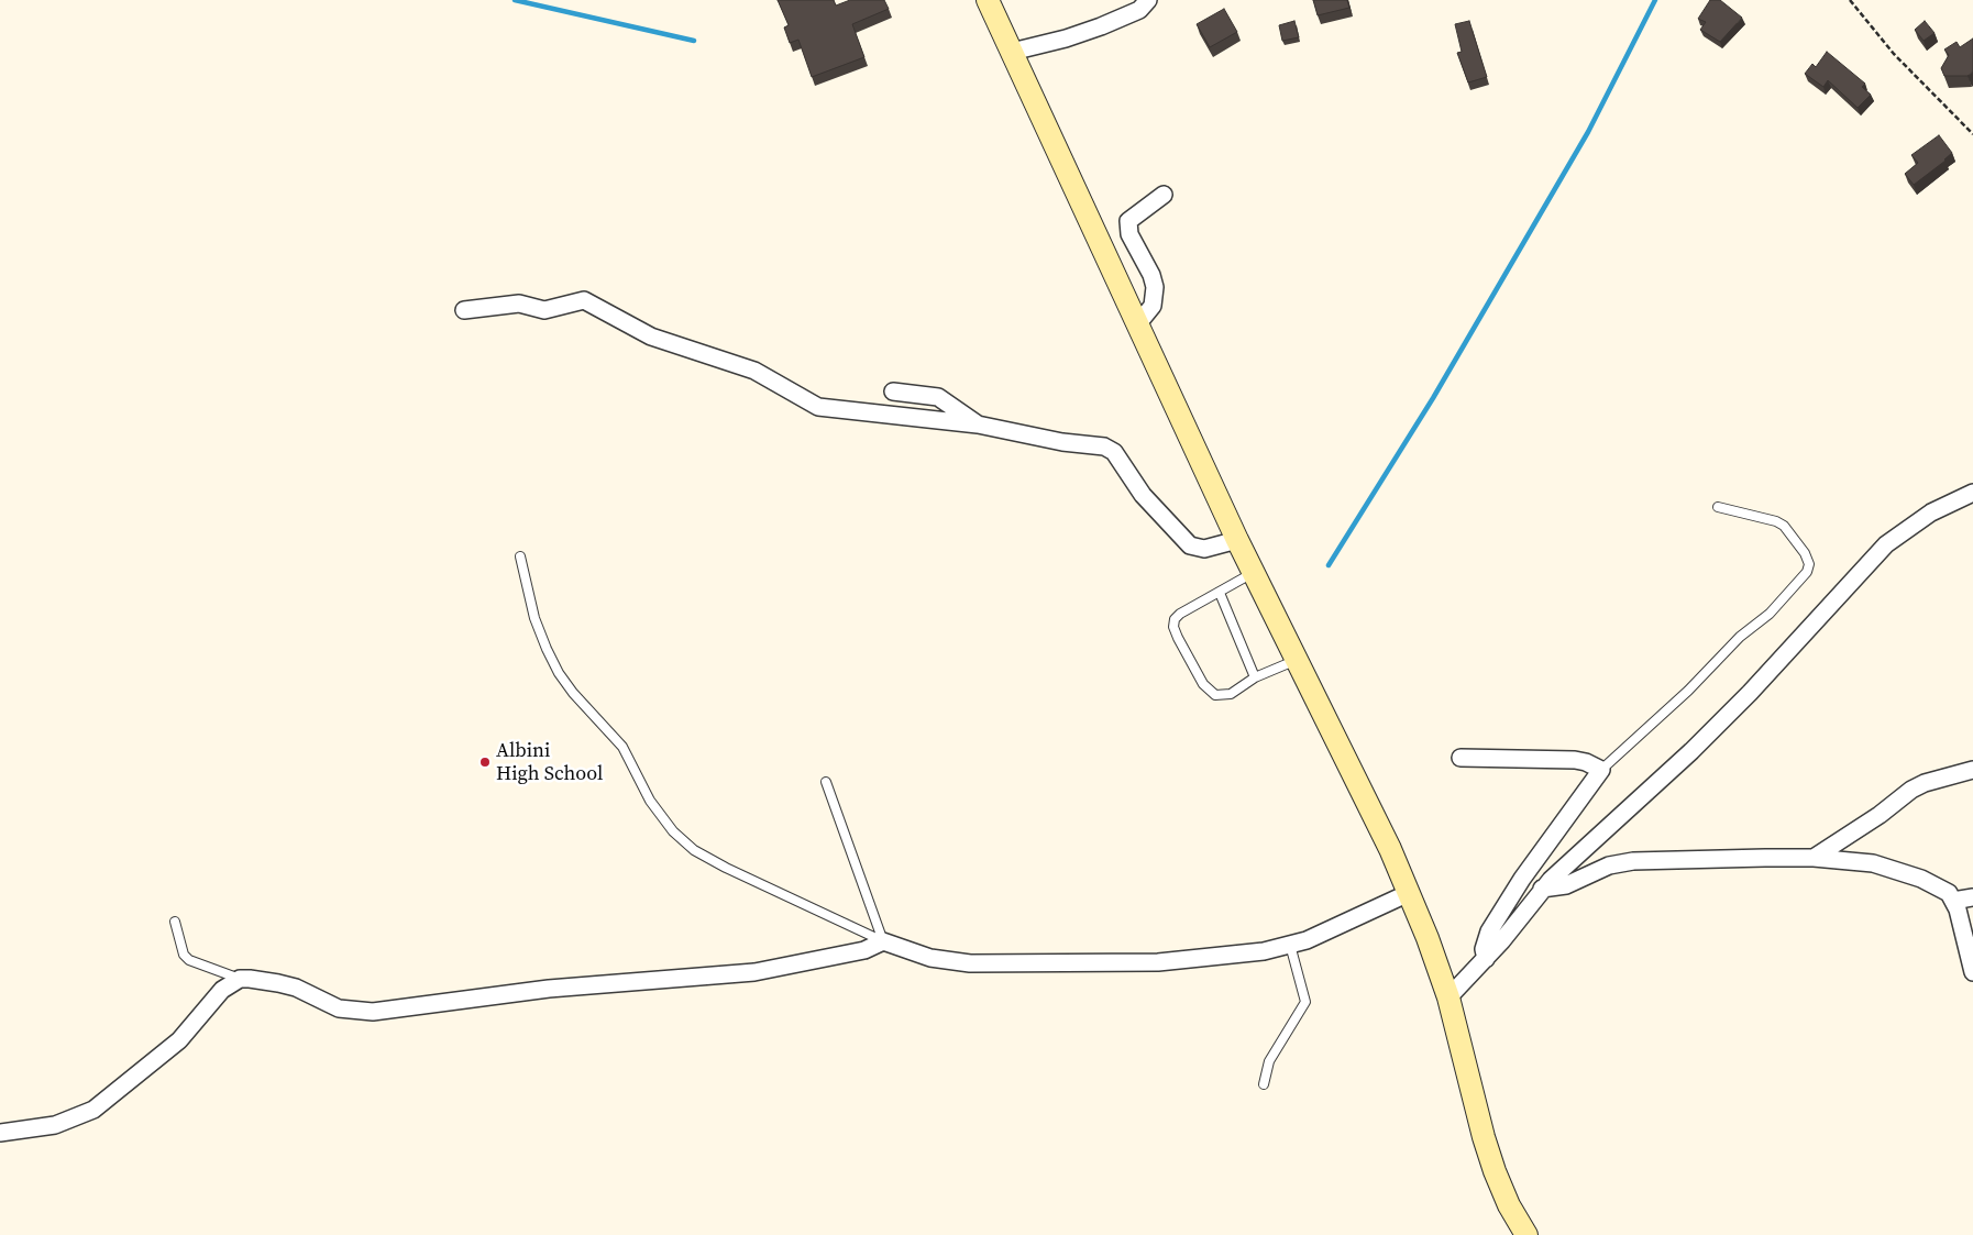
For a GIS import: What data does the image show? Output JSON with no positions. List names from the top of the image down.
{
  "places": ["Albini High School"]
}
